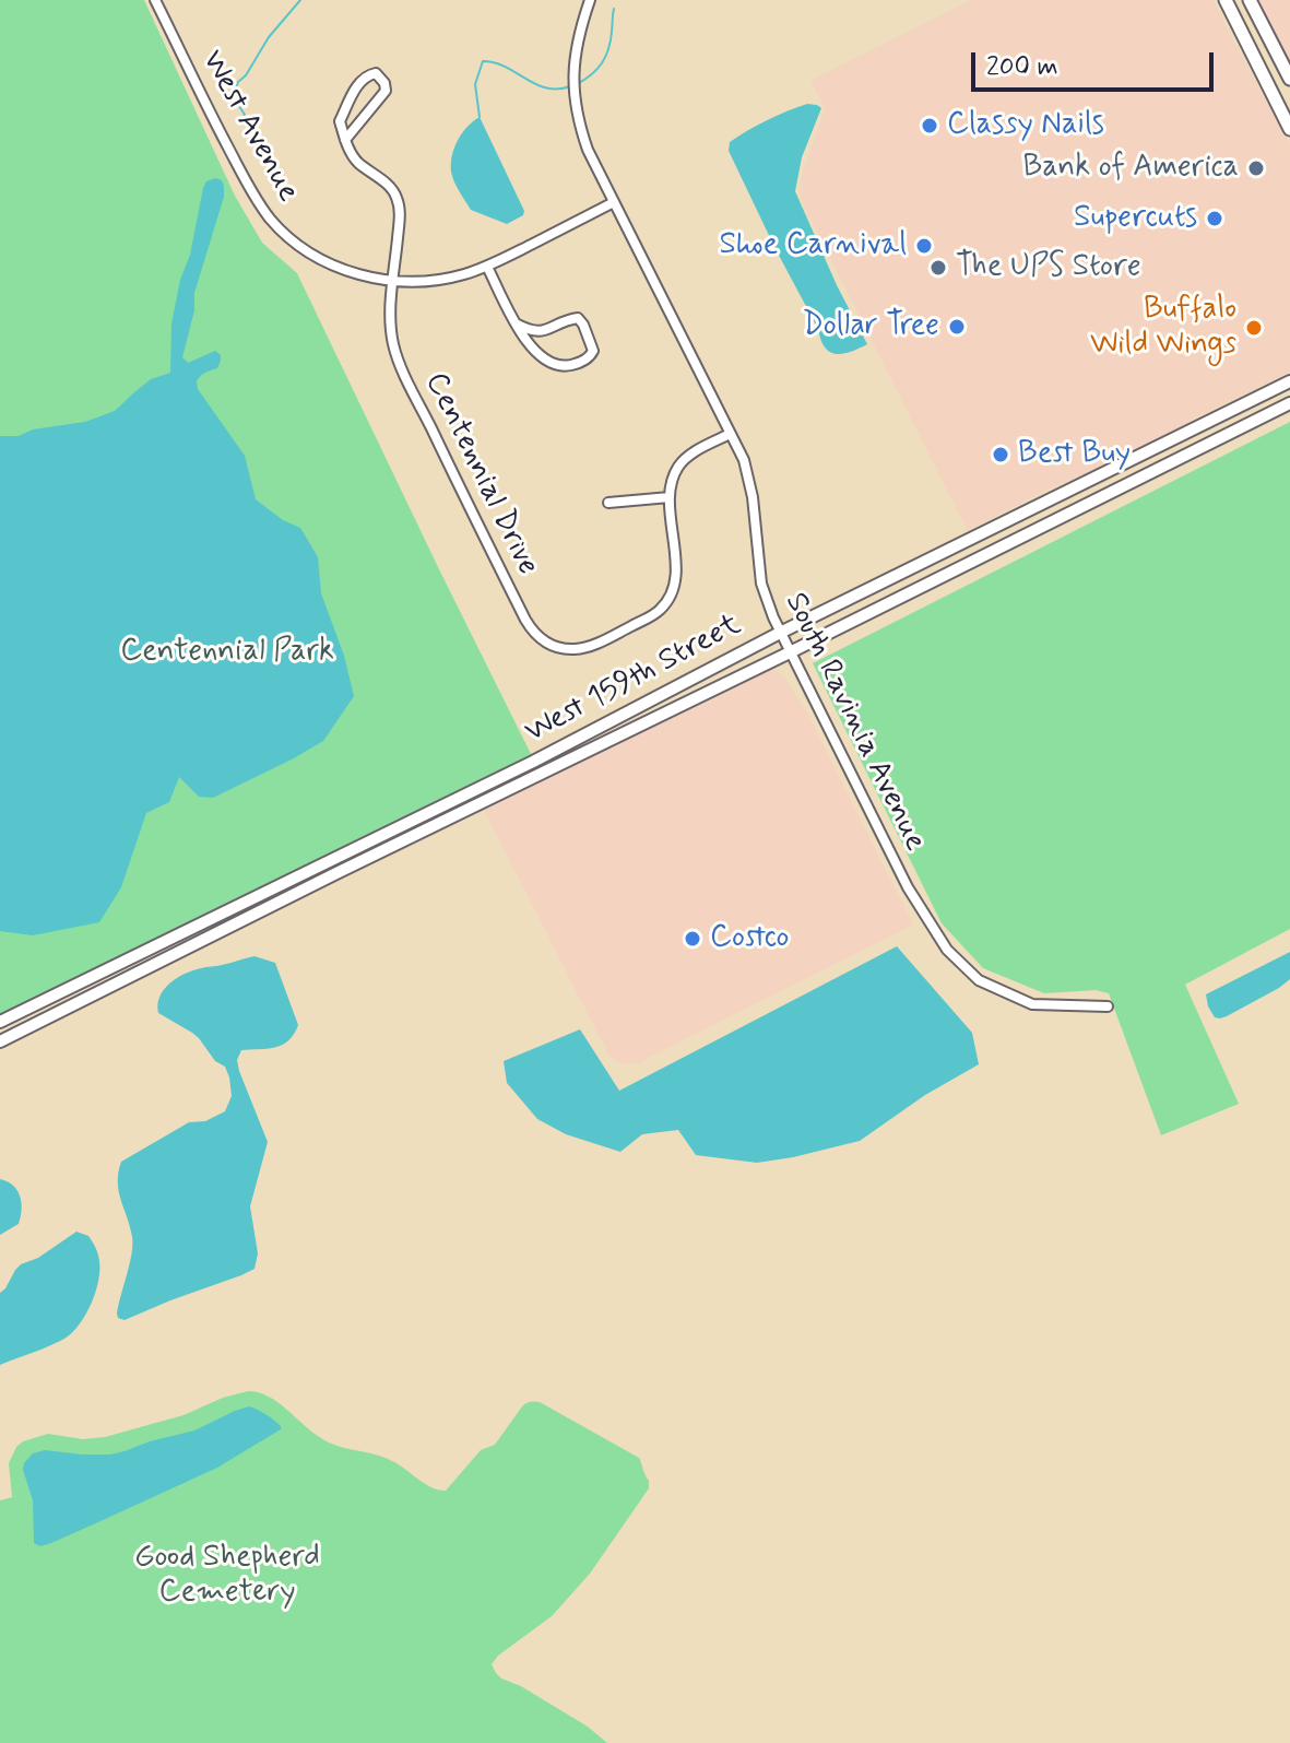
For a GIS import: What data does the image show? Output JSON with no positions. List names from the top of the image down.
{
  "streets": {
    "main road": ["West 159th Street"],
    "street": ["West Avenue", "Centennial Drive", "South Ravinia Avenue"]
  },
  "crossings": [
    ["West Avenue", "Centennial Drive"],
    ["West Avenue", "South Ravinia Avenue"],
    ["West 159th Street", "South Ravinia Avenue"]
  ],
  "parks": ["Centennial Park", "Good Shepherd Cemetery"],
  "places": [
    "Classy Nails",
    "Bank of America",
    "Supercuts",
    "Shoe Carnival",
    "The UPS Store",
    "Dollar Tree",
    "Buffalo Wild Wings",
    "Best Buy",
    "Costco"
  ],
  "scale_bar": "200 m"
}
